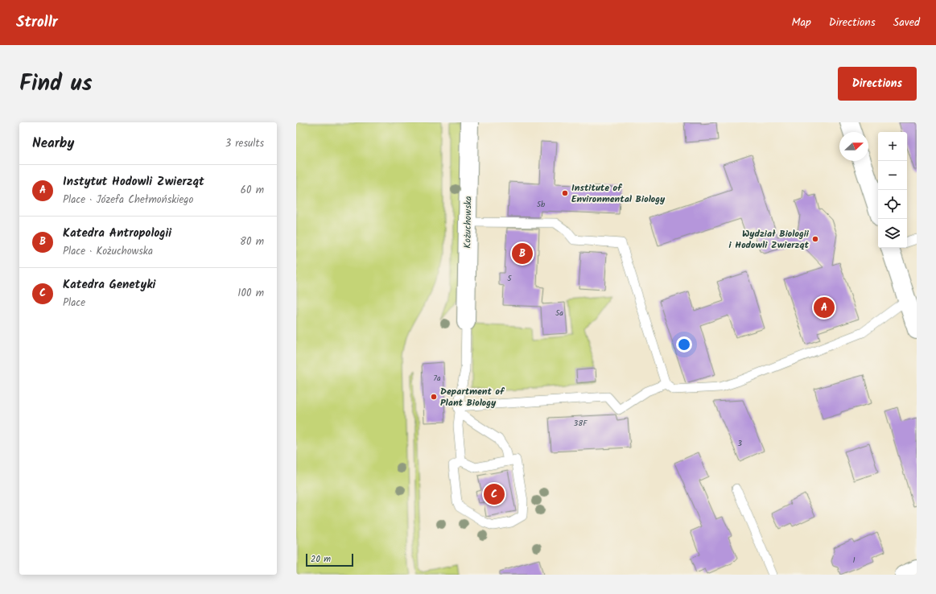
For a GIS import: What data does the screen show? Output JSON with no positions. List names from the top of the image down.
{
  "streets": {
    "street": ["Kożuchowska"]
  },
  "places": ["Institute of Environmental Biology", "Wydział Biologii i Hodowli Zwierząt", "Department of Plant Biology"],
  "house_numbers": [
    "5b",
    "5",
    "5a",
    "7a",
    "38F",
    "3",
    "1"
  ],
  "scale_bar": "20 m",
  "north": "right",
  "page": {
    "header": "Strollr",
    "nav": ["Map", "Directions", "Saved"],
    "title": "Find us",
    "buttons": "Directions",
    "heading": ["Nearby", "3 results"],
    "map_buttons": ["+", "−"],
    "list": [
      {
        "mark": "A",
        "name": "Instytut Hodowli Zwierząt",
        "note": "Place · Józefa Chełmońskiego",
        "value": "60 m"
      },
      {
        "mark": "B",
        "name": "Katedra Antropologii",
        "note": "Place · Kożuchowska",
        "value": "80 m"
      },
      {
        "mark": "C",
        "name": "Katedra Genetyki",
        "note": "Place",
        "value": "100 m"
      }
    ],
    "pins": ["B", "A", "C"],
    "scale": "20 m"
  }
}
